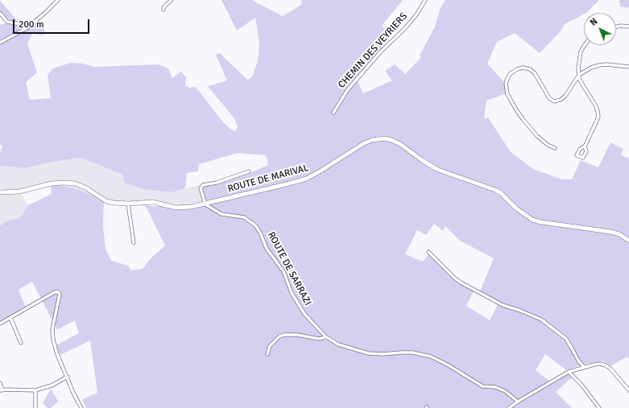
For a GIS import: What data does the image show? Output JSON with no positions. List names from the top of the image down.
{
  "streets": {
    "main road": ["ROUTE DE MARIVAL"],
    "street": ["CHEMIN DES VEYRIERS", "ROUTE DE SARRAZI"]
  },
  "crossings": [
    ["ROUTE DE MARIVAL", "ROUTE DE SARRAZI"]
  ],
  "scale_bar": "200 m",
  "north": "top left"
}
